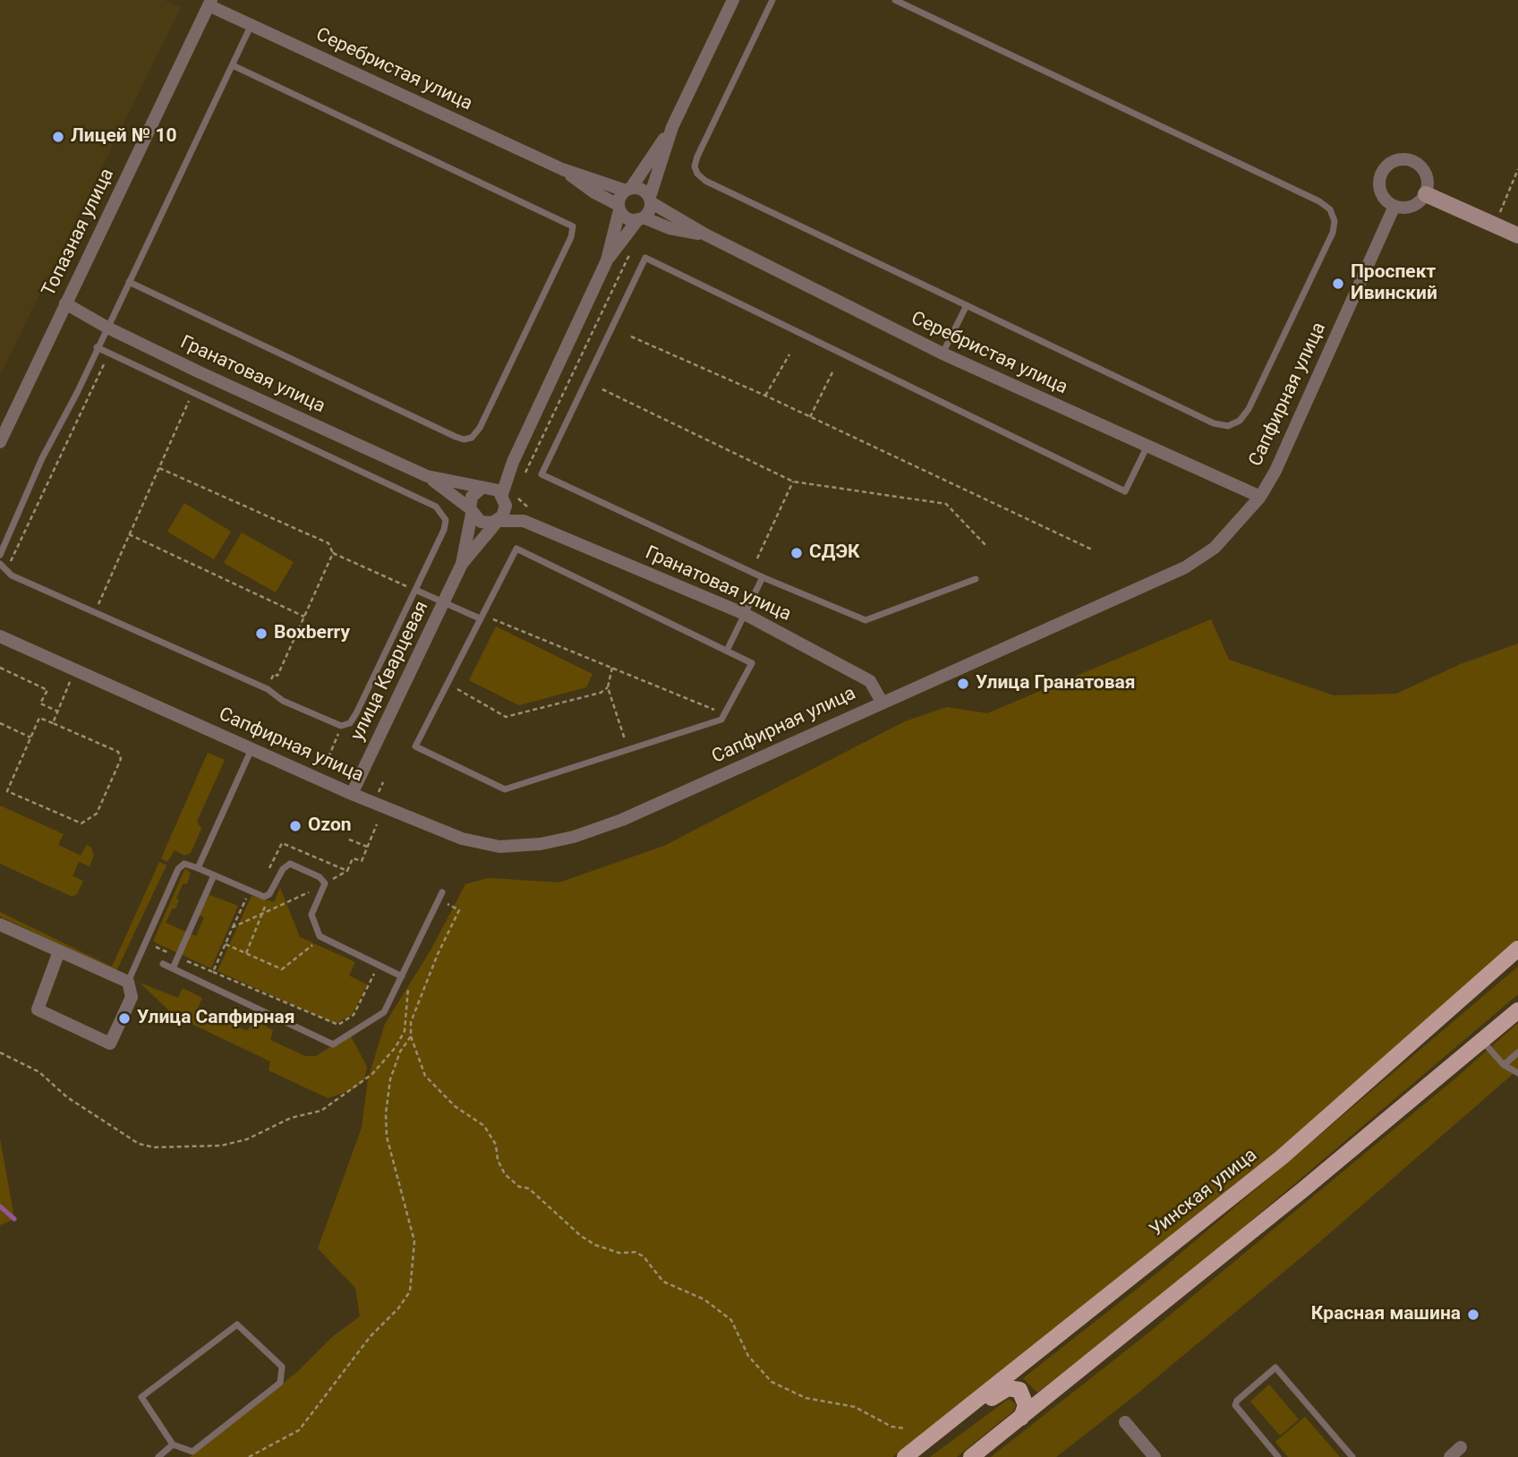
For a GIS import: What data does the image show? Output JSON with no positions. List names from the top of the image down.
{
  "streets": {
    "main road": ["Уинская улица"],
    "street": [
      "Серебристая улица",
      "Топазная улица",
      "Гранатовая улица",
      "Сапфирная улица",
      "улица Кварцевая"
    ]
  },
  "crossings": [
    ["Серебристая улица", "Топазная улица"],
    ["Серебристая улица", "Сапфирная улица"],
    ["Топазная улица", "Гранатовая улица"],
    ["Гранатовая улица", "Сапфирная улица"],
    ["Сапфирная улица", "улица Кварцевая"]
  ],
  "places": [
    "Лицей № 10",
    "Проспект Ивинский",
    "СДЭК",
    "Boxberry",
    "Улица Гранатовая",
    "Ozon",
    "Улица Сапфирная",
    "Красная машина"
  ]
}
